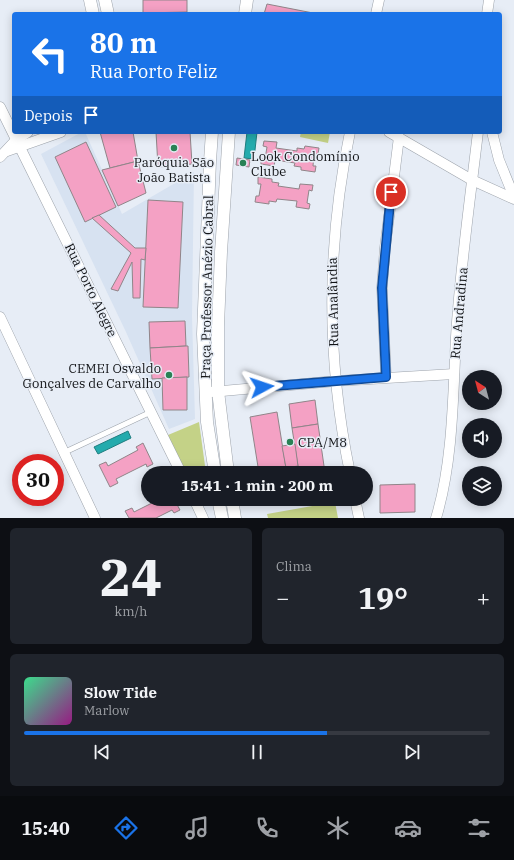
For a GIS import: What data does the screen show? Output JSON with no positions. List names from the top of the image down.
{
  "streets": {
    "street": [
      "Praça Professor Anézio Cabral",
      "Rua Porto Alegre",
      "Rua Analândia",
      "Rua Andradina"
    ]
  },
  "places": [
    "Paróquia São João Batista",
    "Look Condomínio Clube",
    "CEMEI Osvaldo Gonçalves de Carvalho",
    "CPA/M8"
  ],
  "north": "top left",
  "page": {
    "turn": ["80 m", "Rua Porto Feliz"],
    "then": "Depois",
    "limit": "30",
    "trip": "15:41 · 1 min · 200 m",
    "tile": [
      ["24", "km/h"],
      "Clima"
    ],
    "heat": ["−", "19°", "+"],
    "song": ["Slow Tide", "Marlow"],
    "tabs": "15:40"
  }
}
